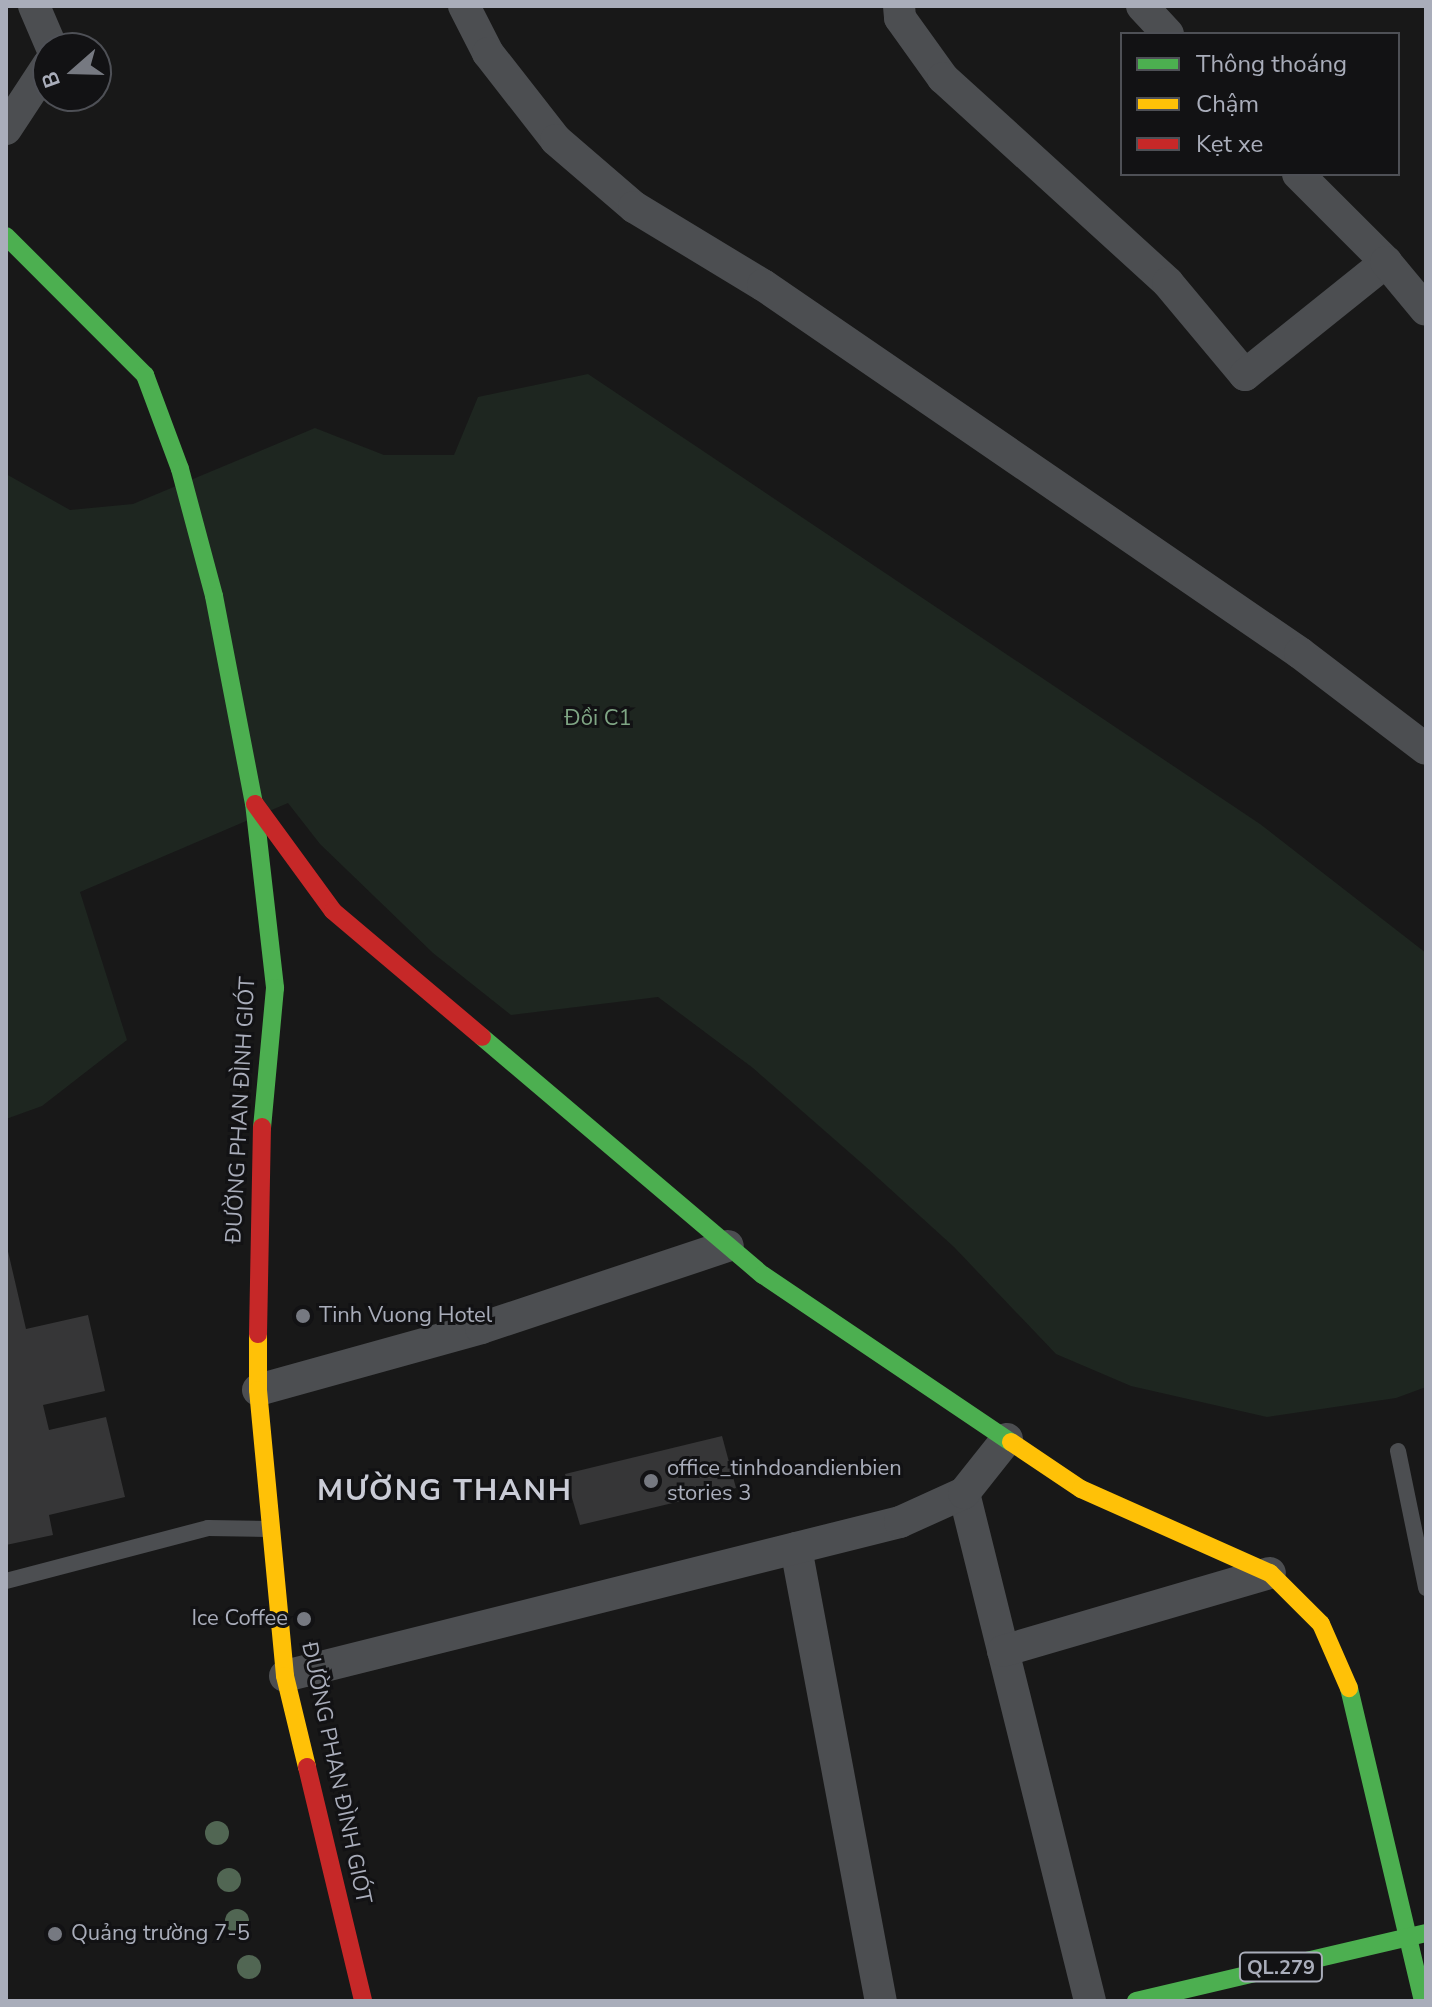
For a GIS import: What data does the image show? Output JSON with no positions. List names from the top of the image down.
{
  "streets": {
    "main road": ["ĐƯỜNG PHAN ĐÌNH GIÓT", "QL.279"]
  },
  "districts": ["MƯỜNG THANH"],
  "parks": ["Đồi C1"],
  "places": [
    "Tinh Vuong Hotel",
    "office_tinhdoandienbien stories 3",
    "Ice Coffee",
    "Quảng trường 7-5"
  ],
  "legend": ["Thông thoáng", "Chậm", "Kẹt xe"],
  "north": "left"
}
